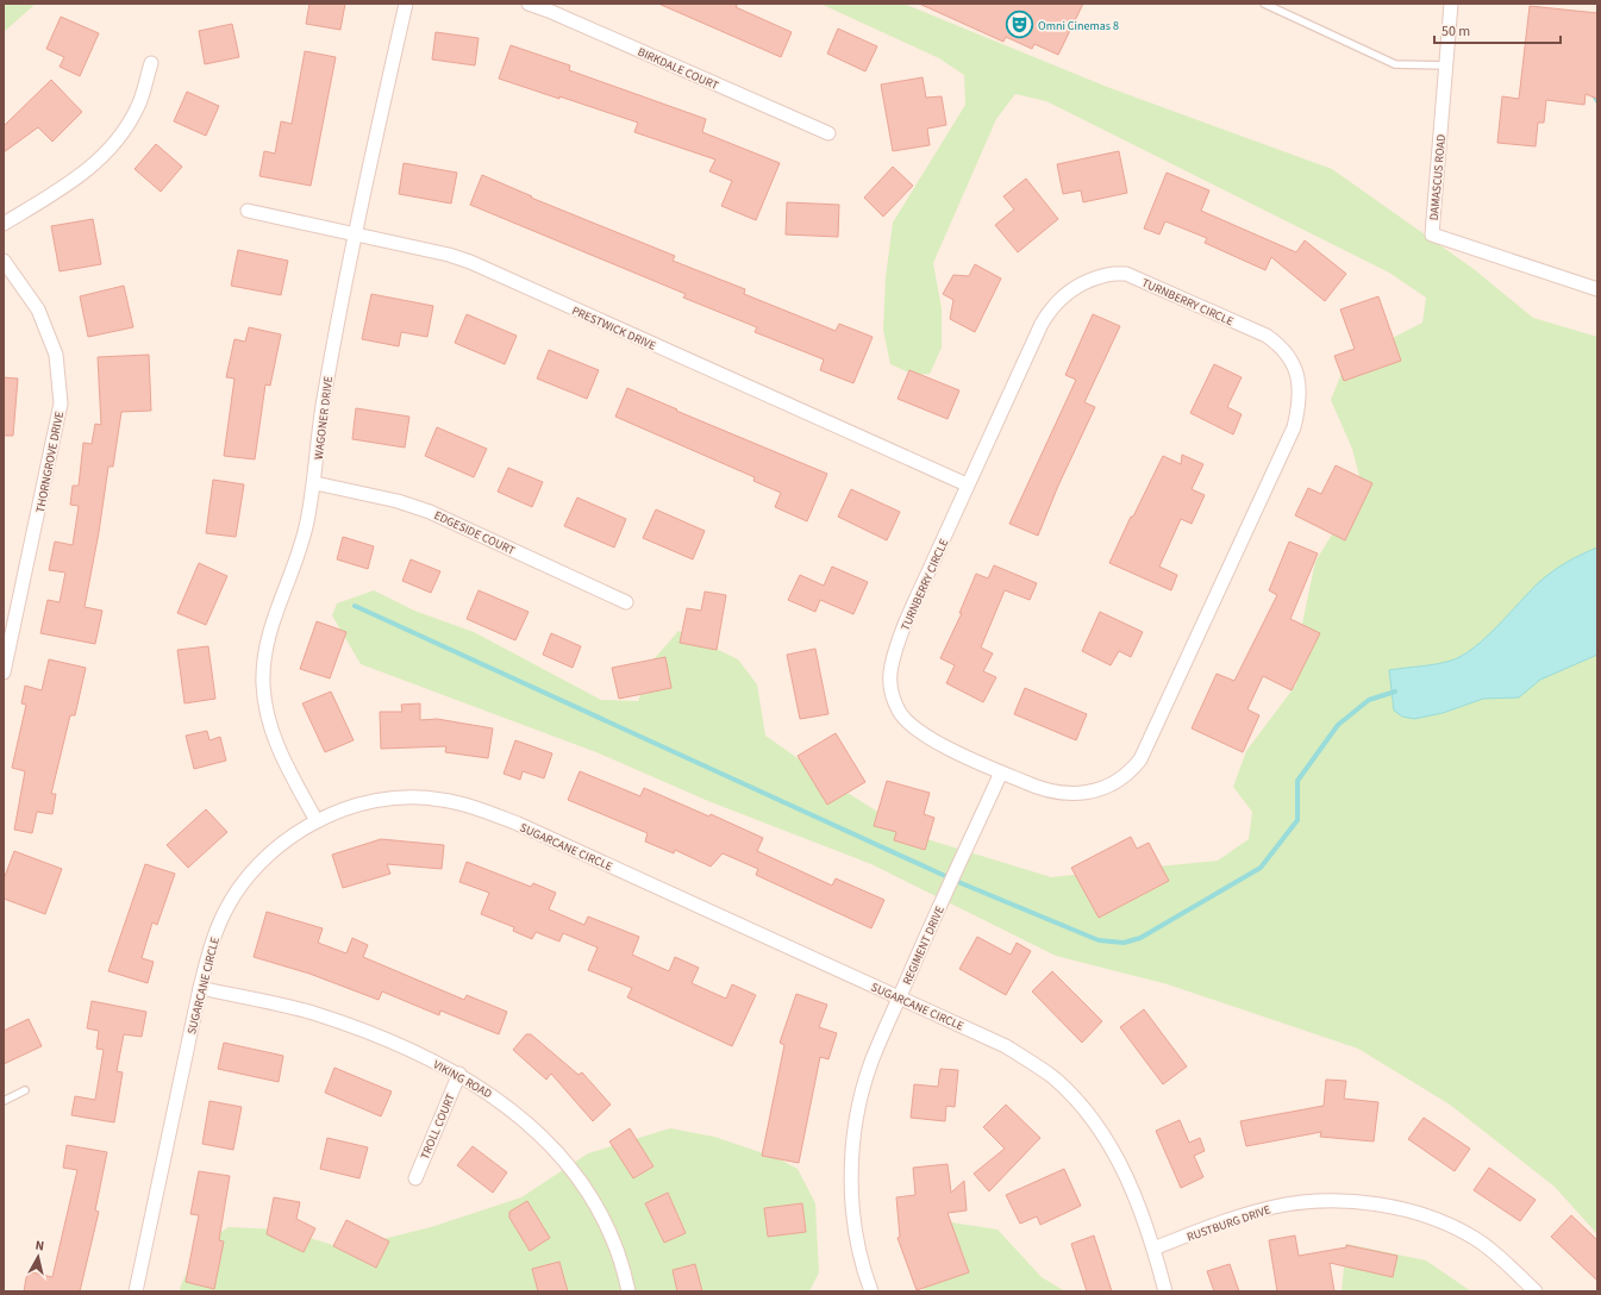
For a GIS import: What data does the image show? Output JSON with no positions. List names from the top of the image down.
{
  "streets": {
    "street": [
      "BIRKDALE COURT",
      "DAMASCUS ROAD",
      "TURNBERRY CIRCLE",
      "PRESTWICK DRIVE",
      "WAGONER DRIVE",
      "THORNGROVE DRIVE",
      "EDGESIDE COURT",
      "SUGARCANE CIRCLE",
      "REGIMENT DRIVE",
      "VIKING ROAD",
      "TROLL COURT",
      "RUSTBURG DRIVE"
    ]
  },
  "crossings": [
    ["TURNBERRY CIRCLE", "PRESTWICK DRIVE"],
    ["TURNBERRY CIRCLE", "REGIMENT DRIVE"],
    ["PRESTWICK DRIVE", "WAGONER DRIVE"],
    ["WAGONER DRIVE", "EDGESIDE COURT"],
    ["WAGONER DRIVE", "SUGARCANE CIRCLE"],
    ["SUGARCANE CIRCLE", "REGIMENT DRIVE"],
    ["SUGARCANE CIRCLE", "VIKING ROAD"],
    ["SUGARCANE CIRCLE", "RUSTBURG DRIVE"],
    ["VIKING ROAD", "TROLL COURT"]
  ],
  "places": {
    "theatre": ["Omni Cinemas 8"]
  },
  "scale_bar": "50 m",
  "north": "top"
}
